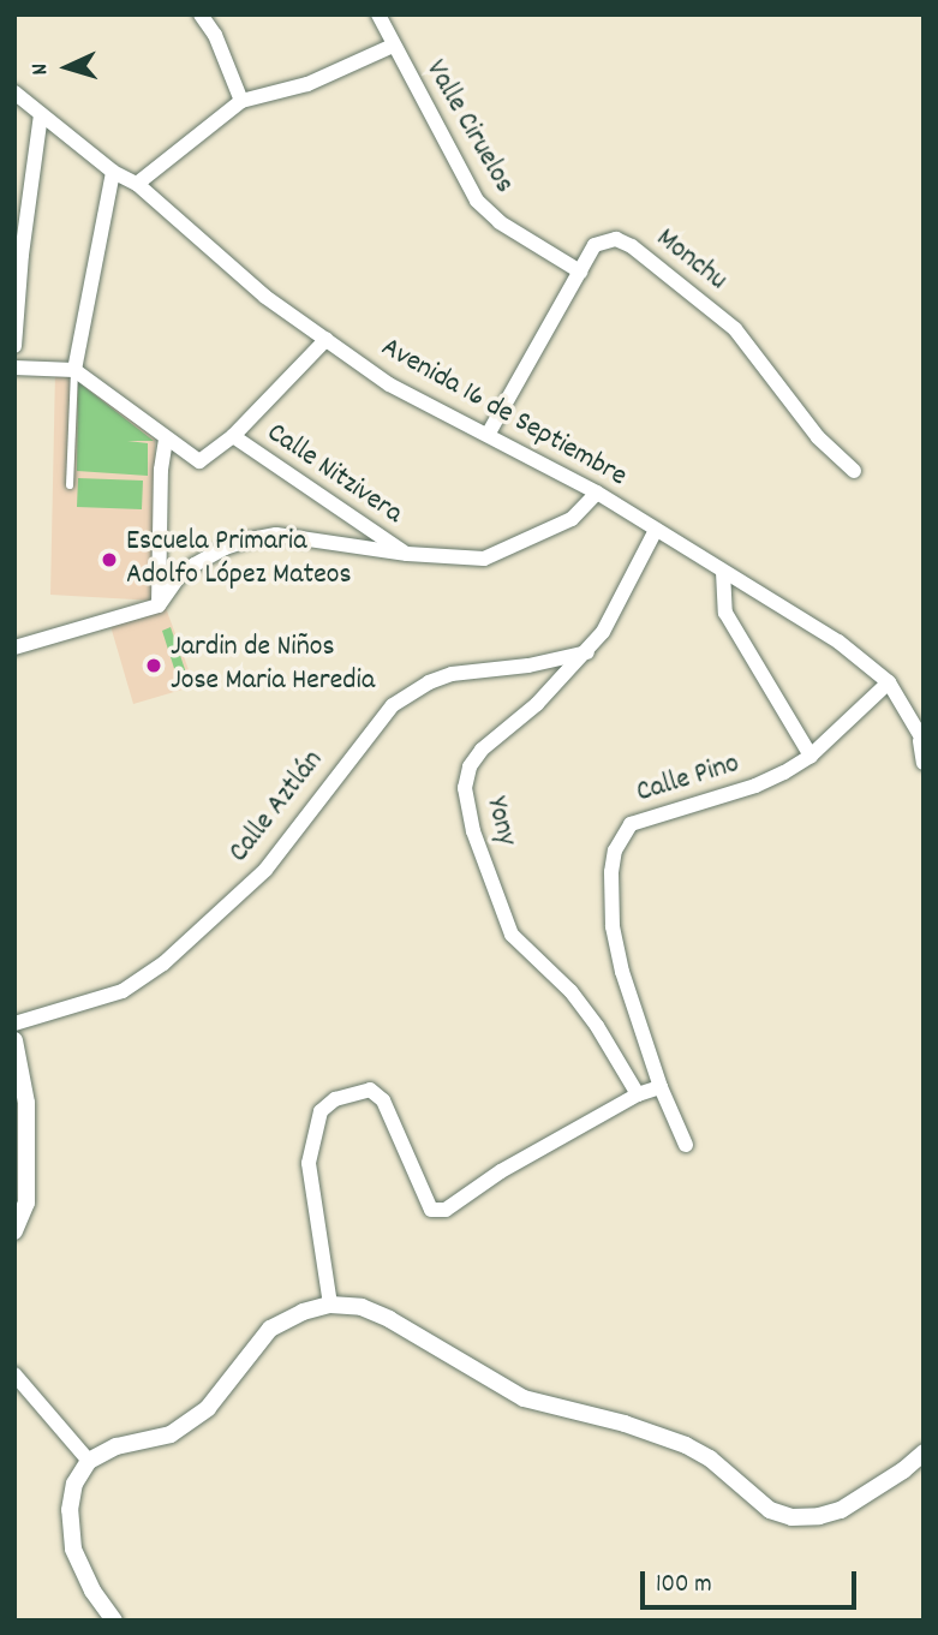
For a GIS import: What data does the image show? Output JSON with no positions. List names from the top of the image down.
{
  "streets": {
    "street": [
      "Valle Ciruelos",
      "Monchu",
      "Avenida 16 de Septiembre",
      "Calle Nitzivera",
      "Calle Pino",
      "Calle Aztlán",
      "Yony"
    ]
  },
  "crossings": [
    ["Valle Ciruelos", "Monchu"],
    ["Monchu", "Avenida 16 de Septiembre"],
    ["Avenida 16 de Septiembre", "Calle Pino"],
    ["Avenida 16 de Septiembre", "Yony"],
    ["Calle Aztlán", "Yony"]
  ],
  "places": ["Escuela Primaria Adolfo López Mateos", "Jardin de Niños Jose Maria Heredia"],
  "scale_bar": "100 m",
  "north": "left"
}
